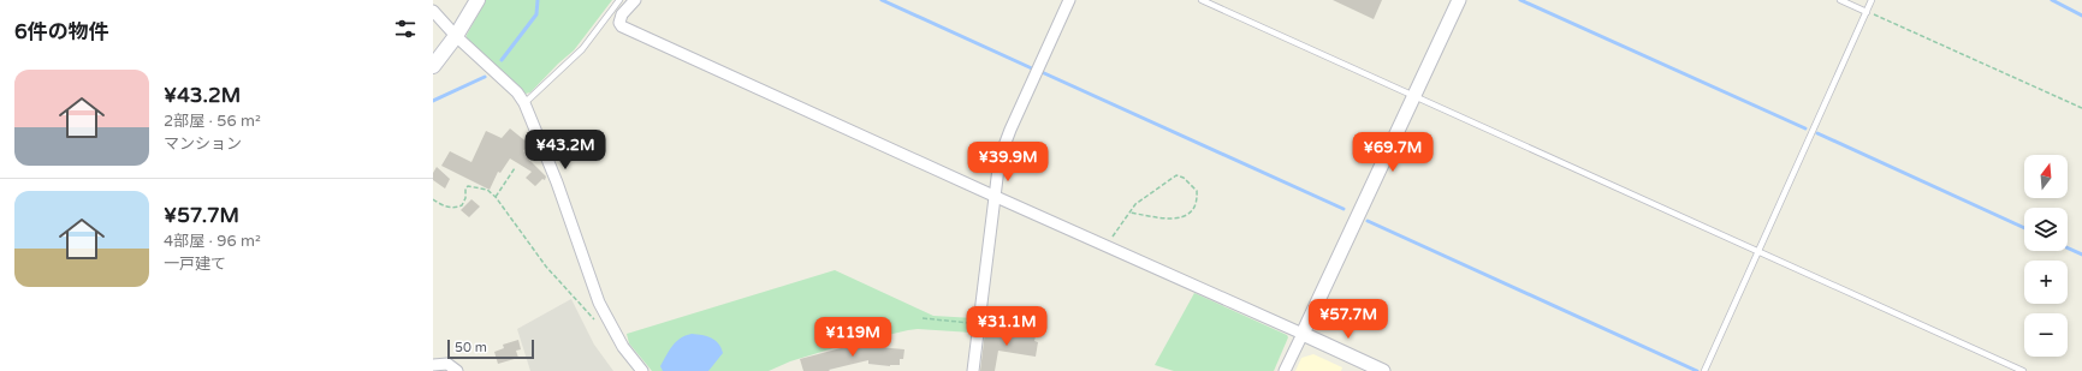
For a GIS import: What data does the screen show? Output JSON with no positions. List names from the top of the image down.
{
  "scale_bar": "50 m",
  "north": "top",
  "page": {
    "heading": "6件の物件",
    "list": [
      {
        "name": "¥43.2M",
        "note": "2部屋 · 56 m² · マンション"
      },
      {
        "name": "¥57.7M",
        "note": "4部屋 · 96 m² · 一戸建て"
      }
    ],
    "price": [
      "¥43.2M",
      "¥69.7M",
      "¥39.9M",
      "¥57.7M",
      "¥31.1M",
      "¥119M"
    ],
    "map_buttons": ["+", "−"],
    "scale": "50 m"
  }
}
